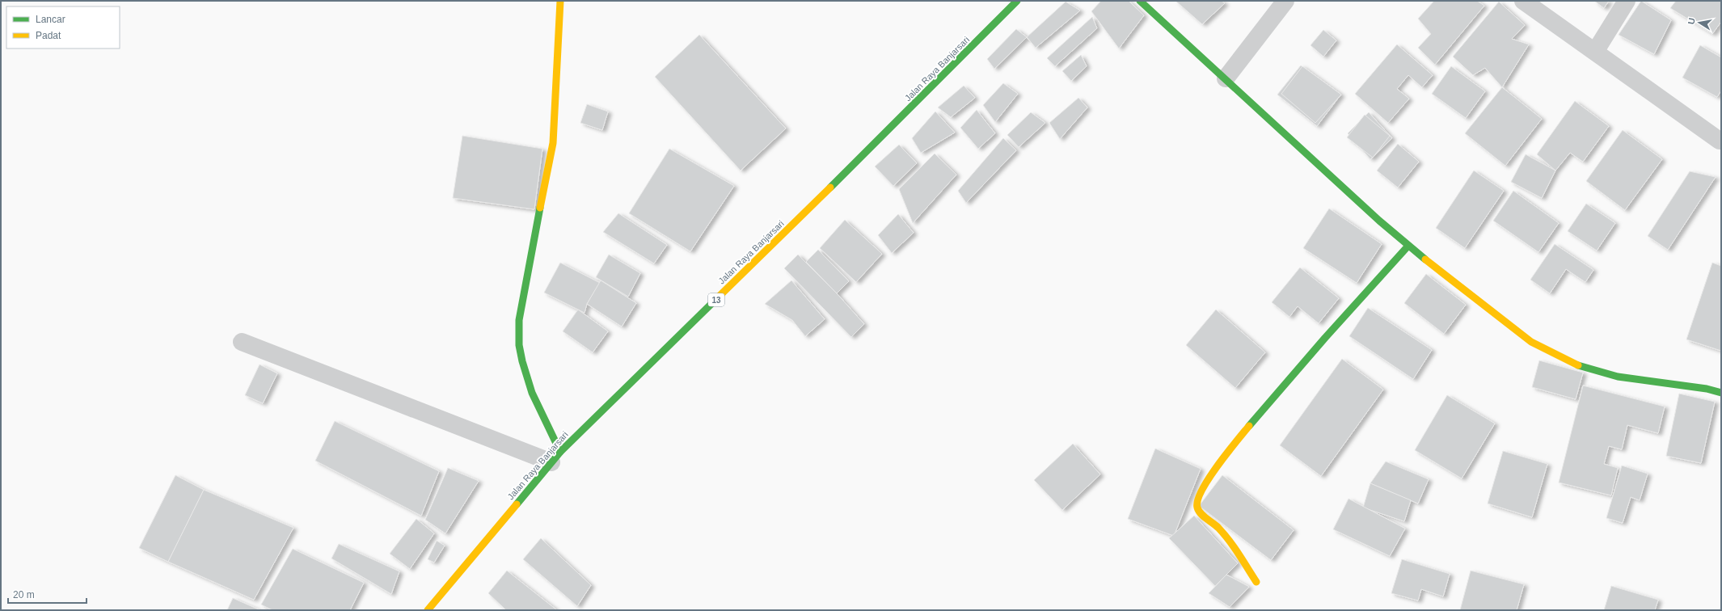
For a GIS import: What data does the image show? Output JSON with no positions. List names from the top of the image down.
{
  "streets": {
    "main road": ["Jalan Raya Banjarsari", "13"]
  },
  "legend": ["Lancar", "Padat"],
  "scale_bar": "20 m",
  "north": "left"
}
